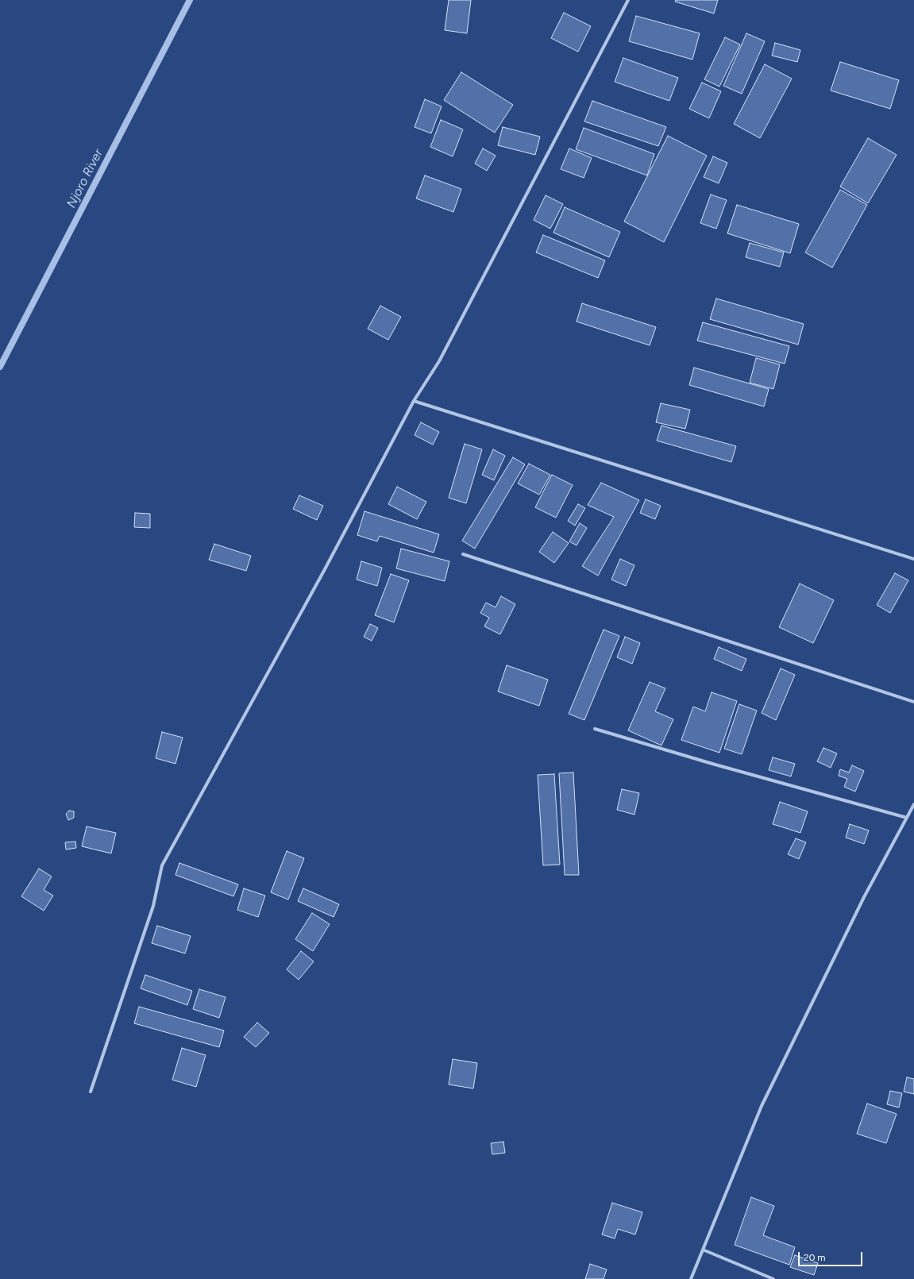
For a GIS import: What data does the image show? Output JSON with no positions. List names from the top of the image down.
{
  "water": ["Njoro River"],
  "scale_bar": "20 m"
}
